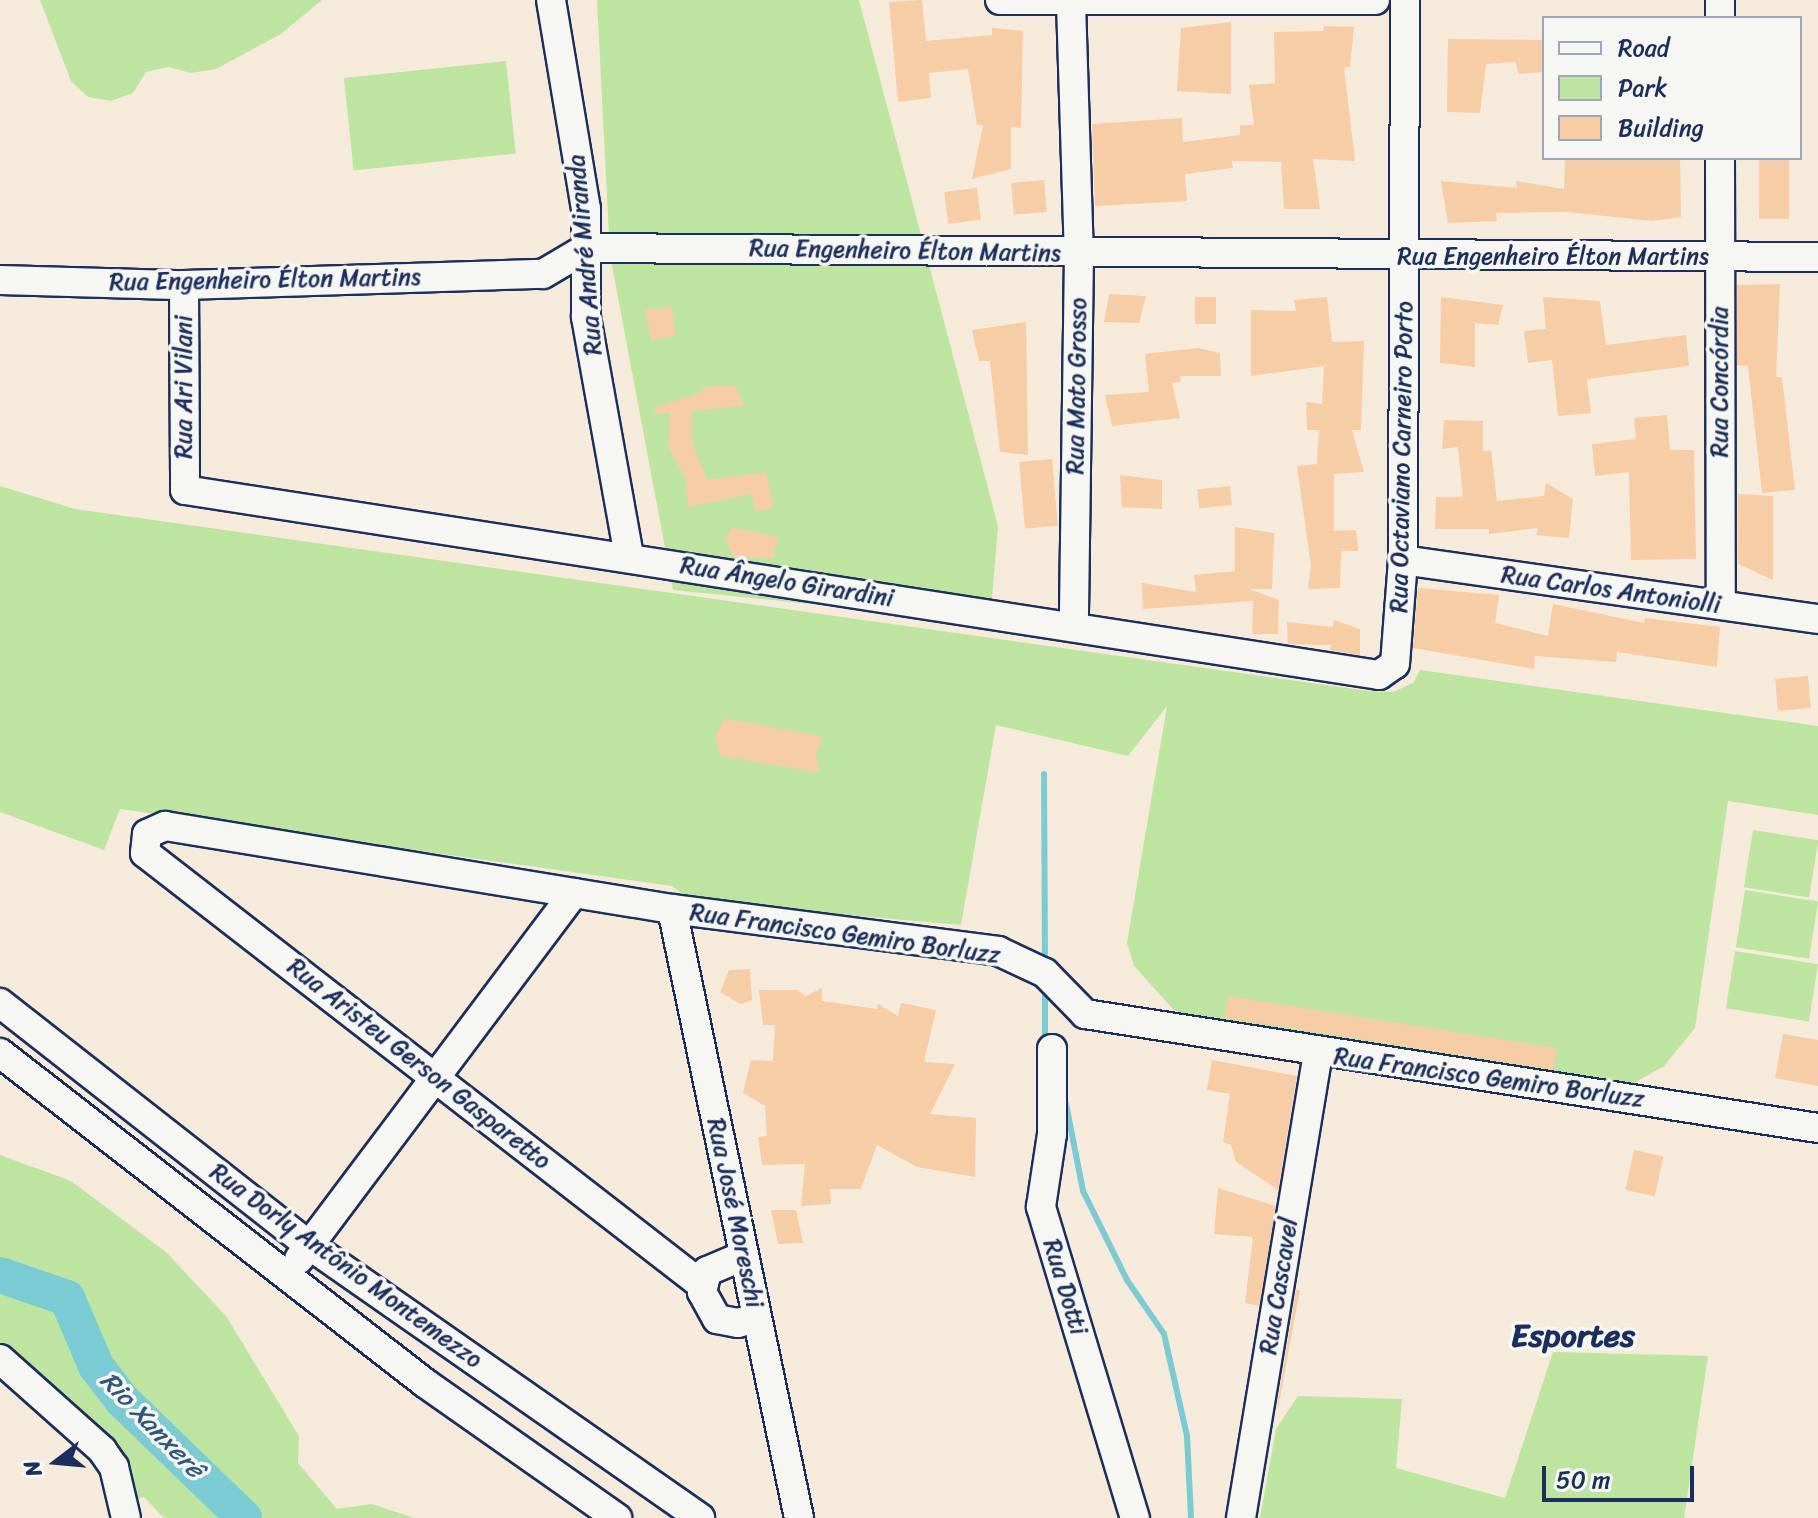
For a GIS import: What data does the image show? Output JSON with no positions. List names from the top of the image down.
{
  "streets": {
    "street": [
      "Rua Engenheiro Élton Martins",
      "Rua André Miranda",
      "Rua Concórdia",
      "Rua Mato Grosso",
      "Rua Ari Vilani",
      "Rua Octaviano Carneiro Porto",
      "Rua Ângelo Girardini",
      "Rua Carlos Antoniolli",
      "Rua Francisco Gemiro Borluzz",
      "Rua Aristeu Gerson Gasparetto",
      "Rua José Moreschi",
      "Rua Dorly Antônio Montemezzo",
      "Rua Cascavel",
      "Rua Dotti"
    ]
  },
  "crossings": [
    ["Rua Engenheiro Élton Martins", "Rua André Miranda"],
    ["Rua Engenheiro Élton Martins", "Rua Concórdia"],
    ["Rua Engenheiro Élton Martins", "Rua Mato Grosso"],
    ["Rua Engenheiro Élton Martins", "Rua Ari Vilani"],
    ["Rua Engenheiro Élton Martins", "Rua Octaviano Carneiro Porto"],
    ["Rua André Miranda", "Rua Ângelo Girardini"],
    ["Rua Concórdia", "Rua Carlos Antoniolli"],
    ["Rua Mato Grosso", "Rua Ângelo Girardini"],
    ["Rua Ari Vilani", "Rua Ângelo Girardini"],
    ["Rua Octaviano Carneiro Porto", "Rua Ângelo Girardini"],
    ["Rua Octaviano Carneiro Porto", "Rua Carlos Antoniolli"],
    ["Rua Francisco Gemiro Borluzz", "Rua Aristeu Gerson Gasparetto"],
    ["Rua Francisco Gemiro Borluzz", "Rua José Moreschi"],
    ["Rua Francisco Gemiro Borluzz", "Rua Cascavel"]
  ],
  "districts": ["Esportes"],
  "water": ["Rio Xanxerê"],
  "legend": ["Road", "Park", "Building"],
  "scale_bar": "50 m",
  "north": "left"
}
